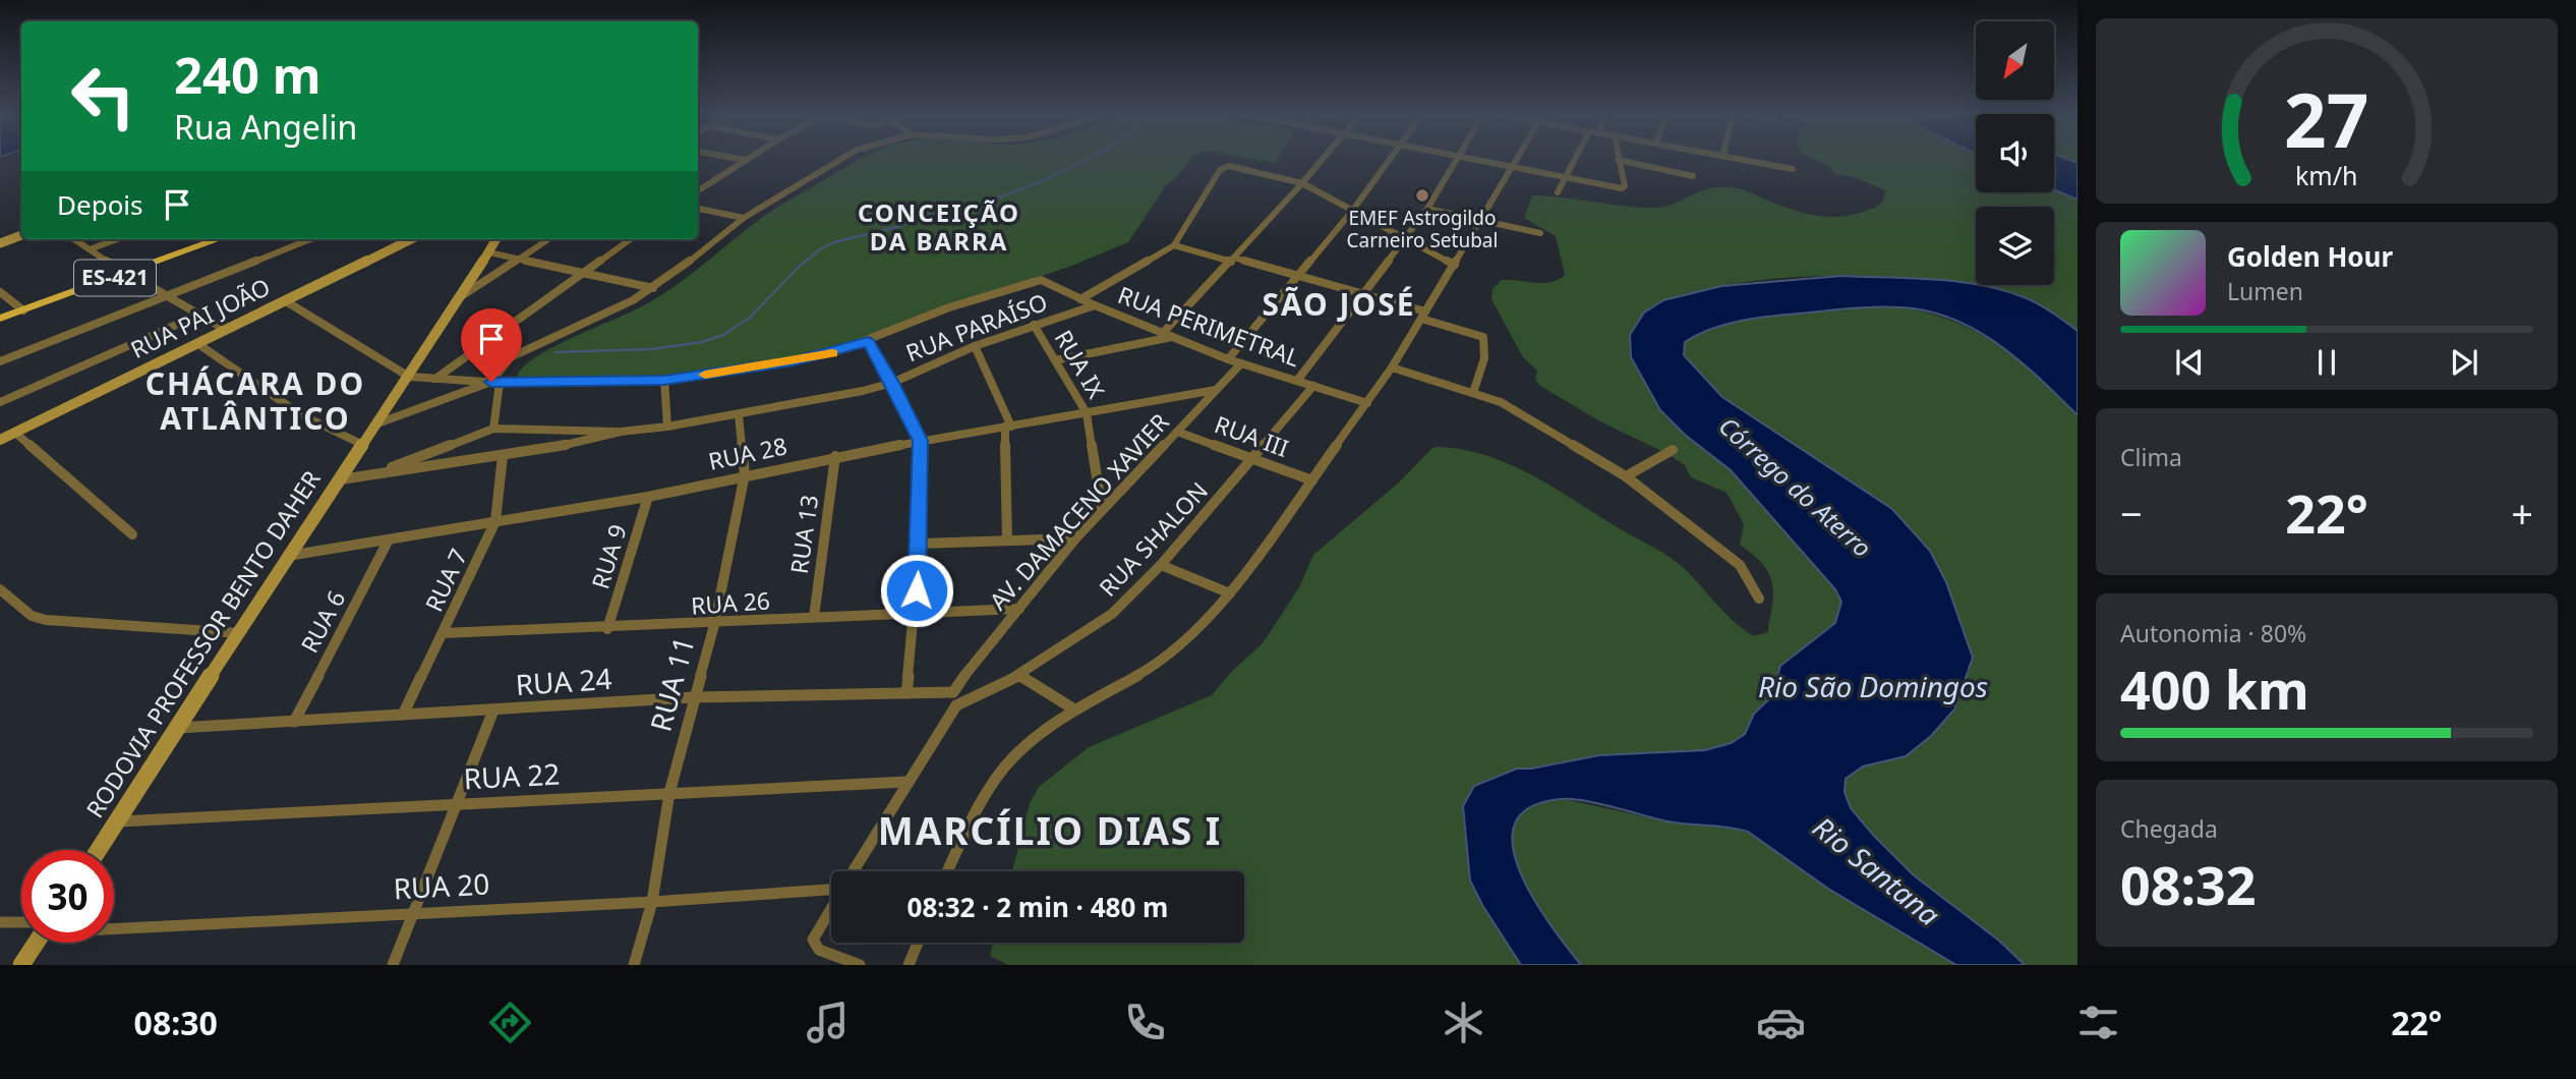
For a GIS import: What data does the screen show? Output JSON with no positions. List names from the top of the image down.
{
  "streets": {
    "main road": ["ES-421"],
    "street": [
      "RUA PAI JOÃO",
      "RUA PERIMETRAL",
      "RUA PARAÍSO",
      "RUA IX",
      "RUA III",
      "RUA 28",
      "AV. DAMACENO XAVIER",
      "RUA 13",
      "RUA SHALON",
      "RUA 9",
      "RUA 7",
      "RUA 26",
      "RUA 6",
      "RODOVIA PROFESSOR BENTO DAHER",
      "RUA 24",
      "RUA 11",
      "RUA 22",
      "RUA 20"
    ]
  },
  "crossings": [
    ["RUA PERIMETRAL", "RUA PARAÍSO"],
    ["RUA PERIMETRAL", "AV. DAMACENO XAVIER"],
    ["RUA PERIMETRAL", "RUA SHALON"],
    ["RUA PARAÍSO", "RUA IX"],
    ["RUA PARAÍSO", "RUA 7"],
    ["RUA PARAÍSO", "RODOVIA PROFESSOR BENTO DAHER"],
    ["RUA PARAÍSO", "RUA 11"],
    ["RUA IX", "RUA 28"],
    ["RUA IX", "AV. DAMACENO XAVIER"],
    ["RUA III", "AV. DAMACENO XAVIER"],
    ["RUA III", "RUA SHALON"],
    ["RUA 28", "AV. DAMACENO XAVIER"],
    ["RUA 28", "RUA 13"],
    ["RUA 28", "RUA 9"],
    ["RUA 28", "RUA 7"],
    ["RUA 28", "RUA 6"],
    ["RUA 28", "RODOVIA PROFESSOR BENTO DAHER"],
    ["RUA 28", "RUA 11"],
    ["AV. DAMACENO XAVIER", "RUA 26"],
    ["AV. DAMACENO XAVIER", "RUA 24"],
    ["RUA 13", "RUA 26"],
    ["RUA 9", "RUA 26"],
    ["RUA 7", "RUA 26"],
    ["RUA 7", "RUA 24"],
    ["RUA 26", "RUA 11"],
    ["RUA 6", "RUA 24"],
    ["RODOVIA PROFESSOR BENTO DAHER", "RUA 24"],
    ["RODOVIA PROFESSOR BENTO DAHER", "RUA 22"],
    ["RUA 24", "RUA 11"],
    ["RUA 11", "RUA 22"],
    ["RUA 11", "RUA 20"]
  ],
  "districts": [
    "CONCEIÇÃO DA BARRA",
    "SÃO JOSÉ",
    "CHÁCARA DO ATLÂNTICO",
    "MARCÍLIO DIAS I"
  ],
  "water": ["Córrego do Aterro", "Rio São Domingos", "Rio Santana"],
  "places": ["EMEF Astrogildo Carneiro Setubal"],
  "north": "bottom left",
  "page": {
    "turn": ["240 m", "Rua Angelin"],
    "then": "Depois",
    "song": ["Golden Hour", "Lumen"],
    "tile": [
      "Clima",
      ["Autonomia · 80%", "400 km"],
      ["Chegada", "08:32"]
    ],
    "heat": ["−", "22°", "+"],
    "limit": "30",
    "trip": "08:32 · 2 min · 480 m",
    "tabs": ["08:30", "22°"],
    "gauge": ["27", "km/h"]
  }
}
